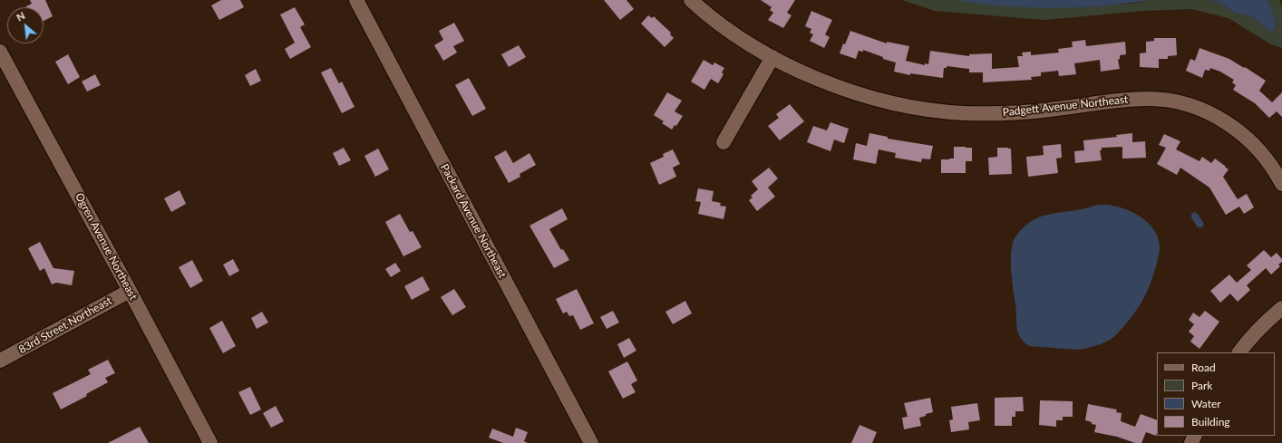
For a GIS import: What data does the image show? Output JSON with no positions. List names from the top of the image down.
{
  "streets": {
    "street": [
      "Padgett Avenue Northeast",
      "Packard Avenue Northeast",
      "Ogren Avenue Northeast",
      "83rd Street Northeast"
    ]
  },
  "crossings": [
    ["Ogren Avenue Northeast", "83rd Street Northeast"]
  ],
  "legend": [
    "Road",
    "Park",
    "Water",
    "Building"
  ],
  "north": "top left"
}
